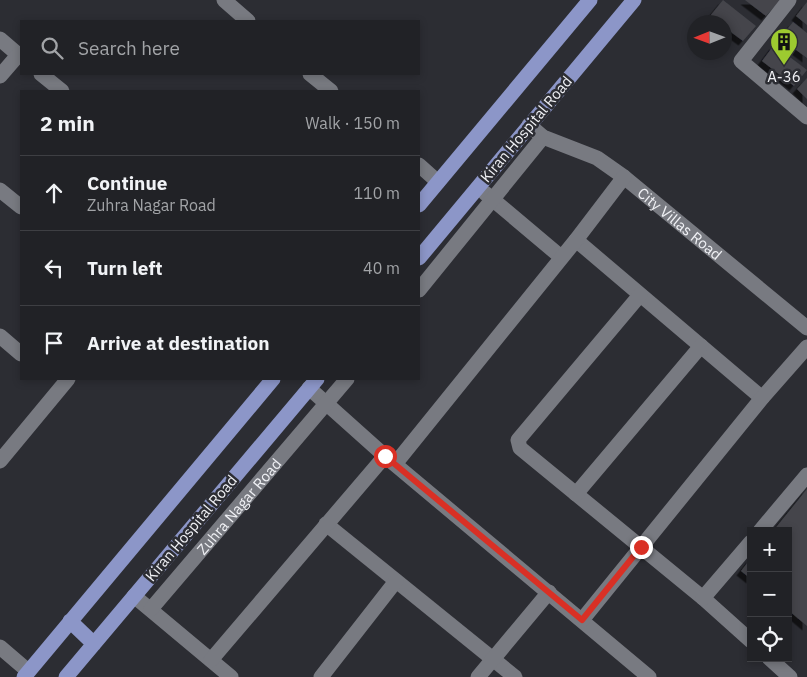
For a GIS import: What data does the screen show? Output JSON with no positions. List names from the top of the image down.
{
  "streets": {
    "main road": ["Kiran Hospital Road"],
    "street": ["City Villas Road", "Zuhra Nagar Road"]
  },
  "crossings": [
    ["Kiran Hospital Road", "City Villas Road"]
  ],
  "places": {
    "building": ["A-36"]
  },
  "north": "left",
  "page": {
    "search": "Search here",
    "heading": ["2 min", "Walk · 150 m"],
    "list": [
      ["Continue", "Zuhra Nagar Road", "110 m"],
      ["Turn left", "40 m"],
      "Arrive at destination"
    ],
    "map_buttons": ["+", "−"]
  }
}
